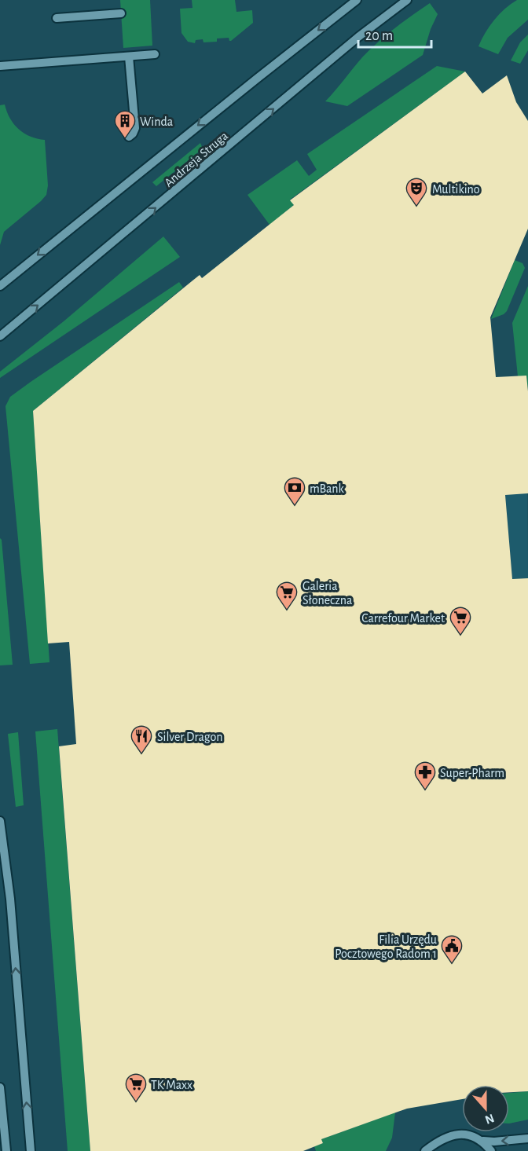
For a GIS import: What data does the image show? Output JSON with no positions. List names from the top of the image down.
{
  "streets": {
    "street": ["Andrzeja Struga"]
  },
  "places": {
    "building": ["Winda"],
    "theatre": ["Multikino"],
    "bank": ["mBank"],
    "supermarket": ["Galeria Słoneczna", "Carrefour Market", "TK Maxx"],
    "restaurant": ["Silver Dragon"],
    "pharmacy": ["Super-Pharm"],
    "public building": ["Filia Urzędu Pocztowego Radom 1"]
  },
  "scale_bar": "20 m",
  "north": "bottom"
}
